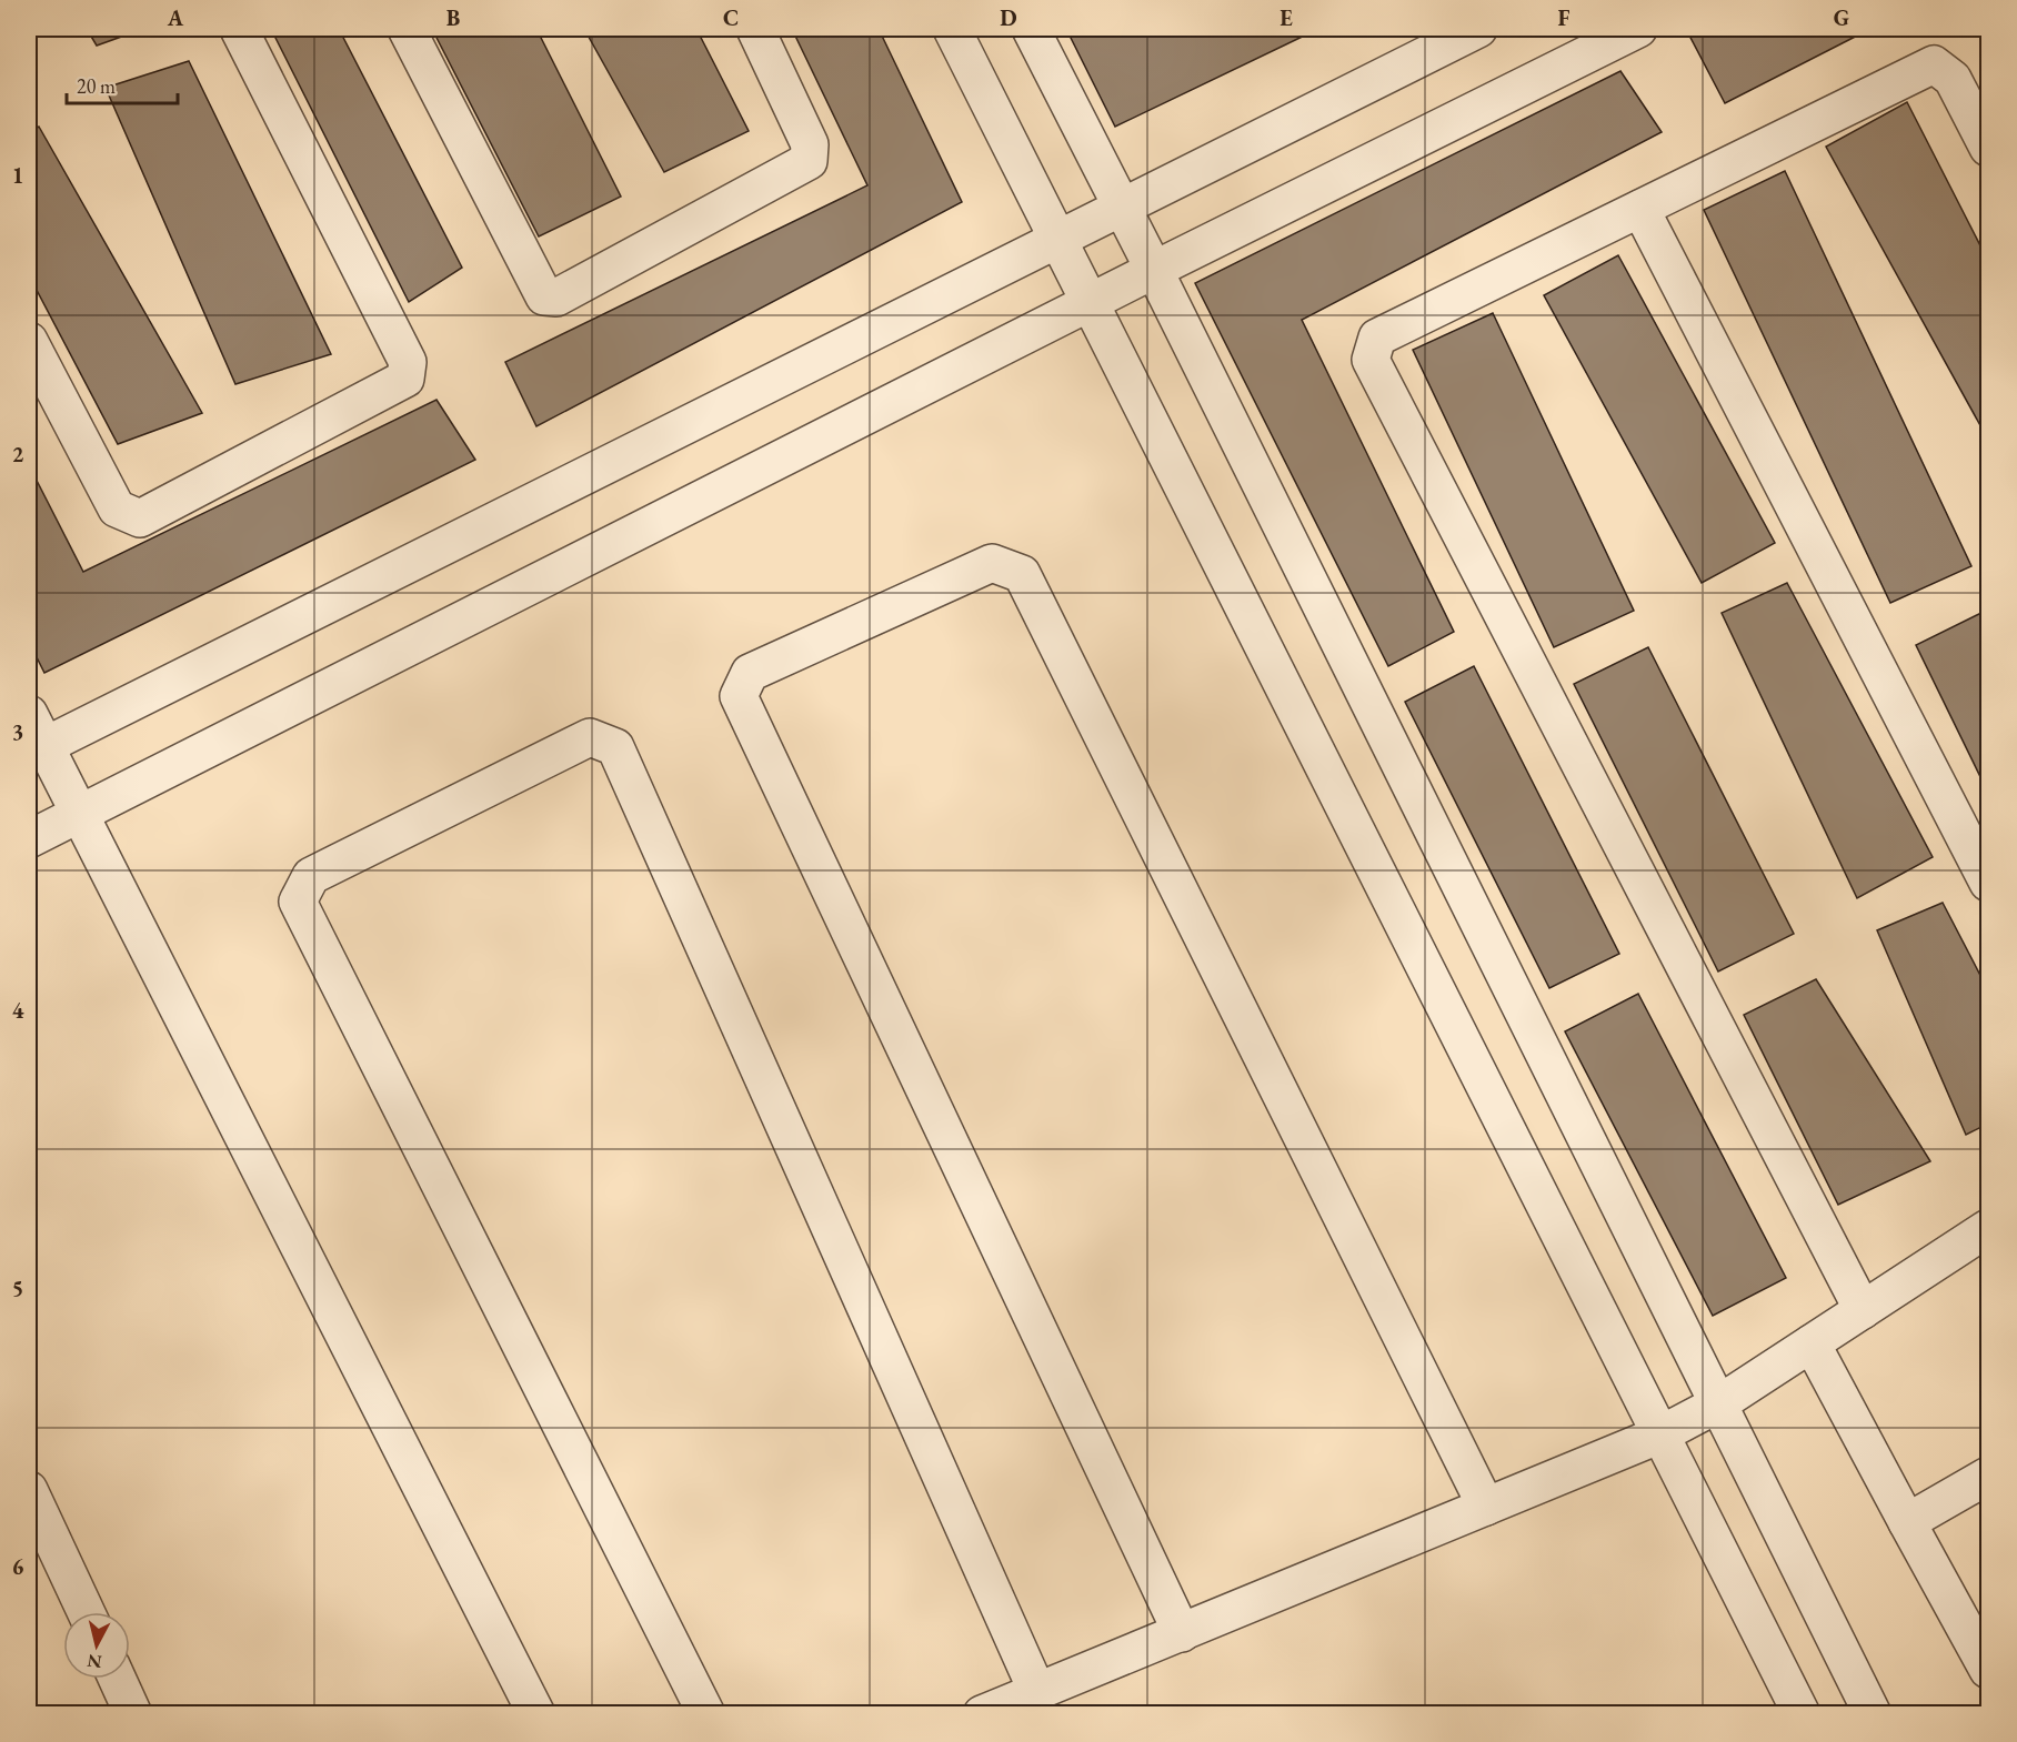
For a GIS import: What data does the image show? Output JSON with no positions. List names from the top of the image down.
{
  "scale_bar": "20 m",
  "north": "bottom",
  "grid": {
    "columns": [
      "A",
      "B",
      "C",
      "D",
      "E",
      "F",
      "G"
    ],
    "rows": [
      "1",
      "2",
      "3",
      "4",
      "5",
      "6"
    ]
  }
}
